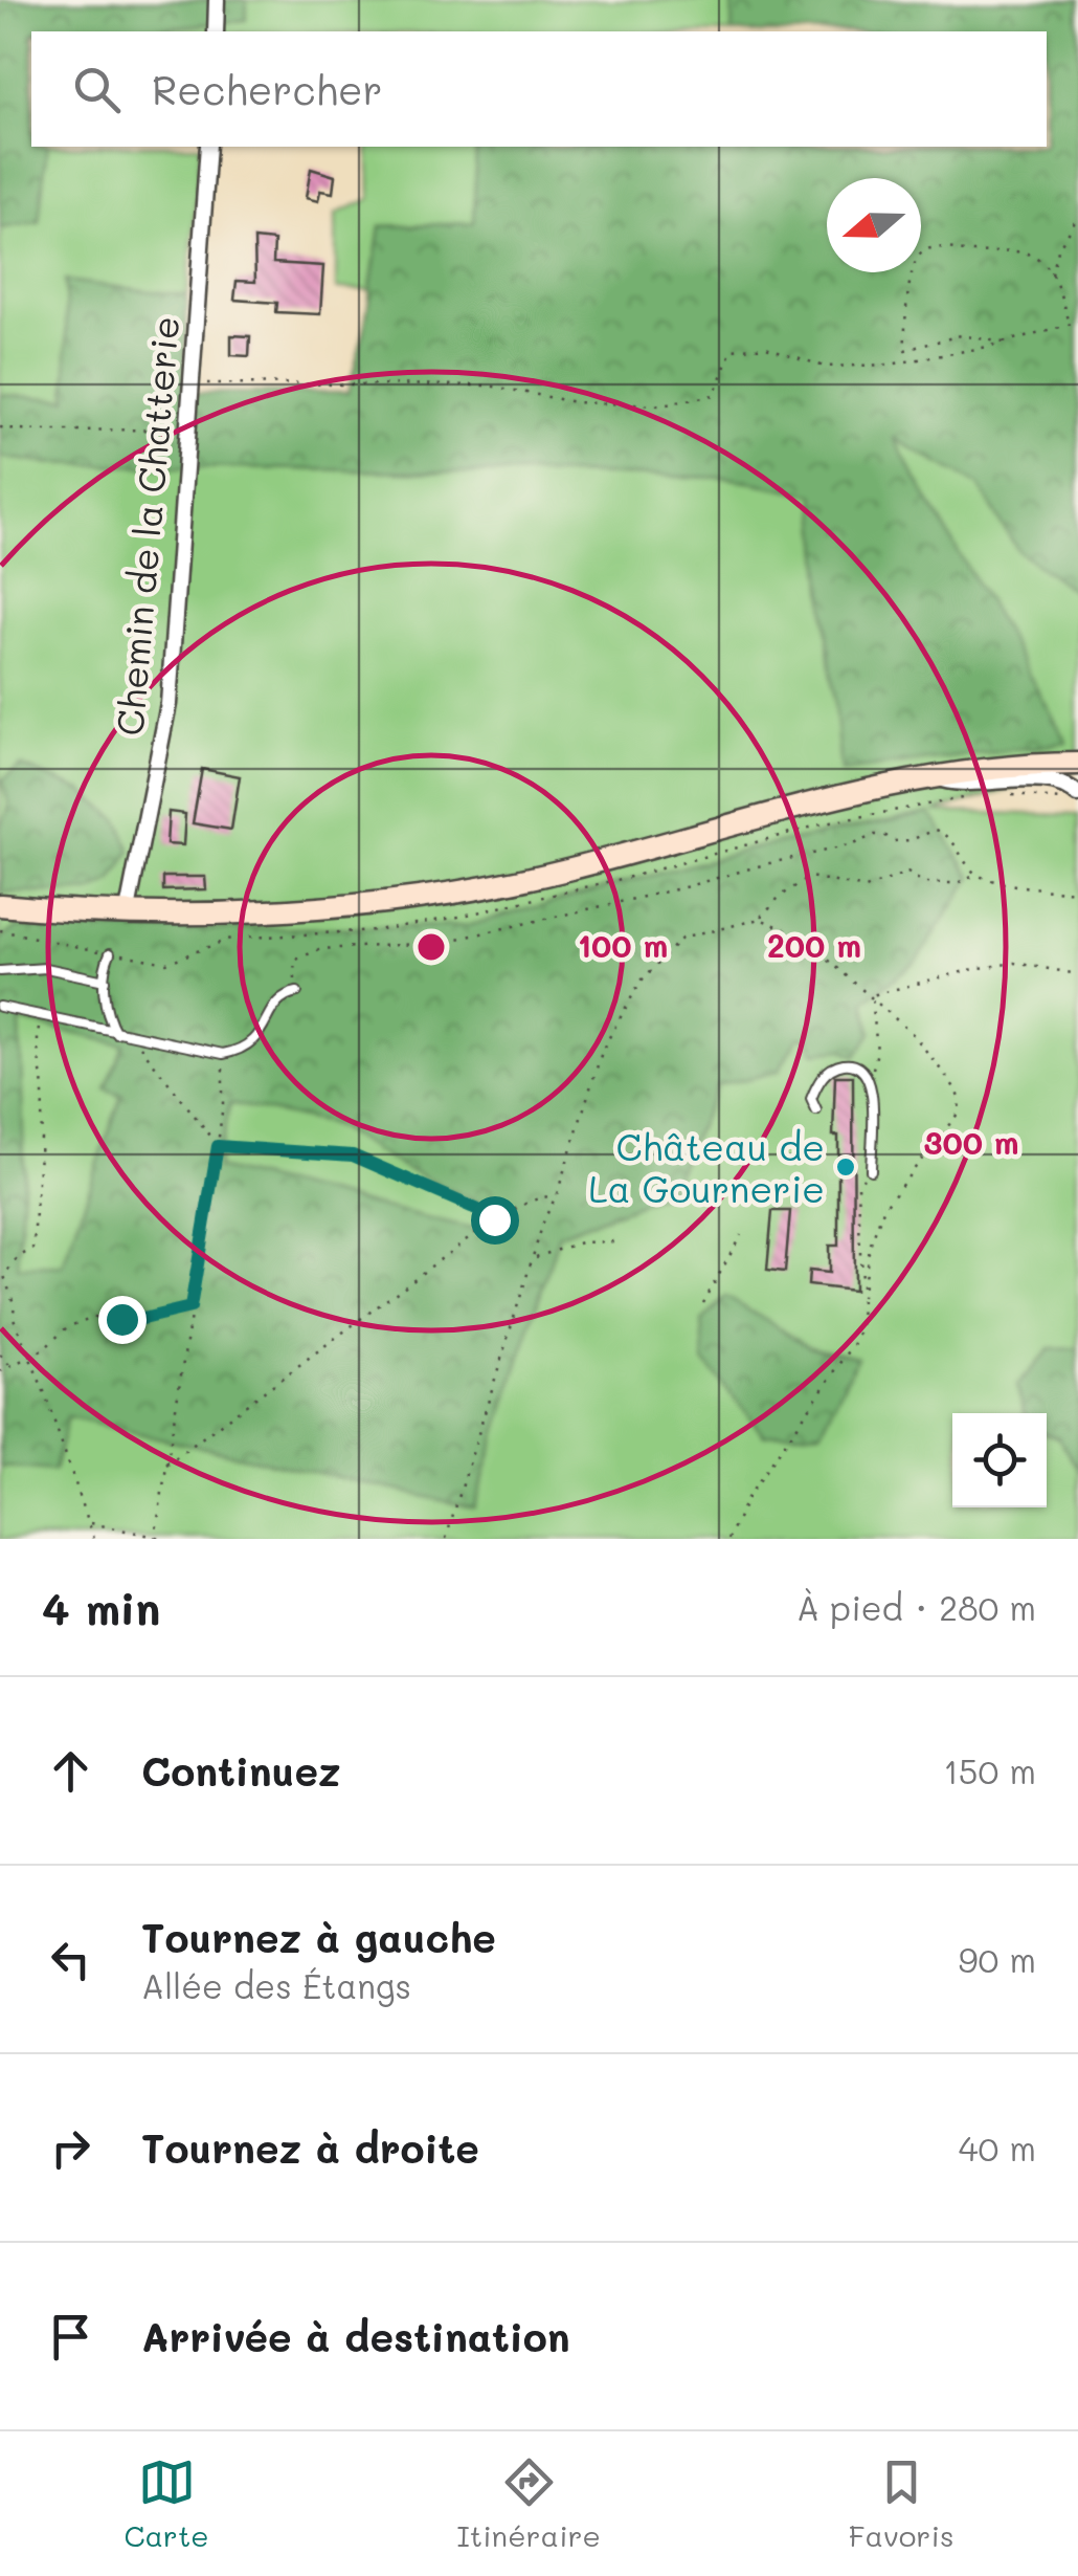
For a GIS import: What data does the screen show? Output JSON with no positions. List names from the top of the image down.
{
  "streets": {
    "street": ["Chemin de la Chatterie"]
  },
  "places": ["Château de La Gournerie"],
  "north": "left",
  "page": {
    "search": "Rechercher",
    "heading": ["4 min", "À pied · 280 m"],
    "list": [
      ["Continuez", "150 m"],
      ["Tournez à gauche", "Allée des Étangs", "90 m"],
      ["Tournez à droite", "40 m"],
      "Arrivée à destination"
    ],
    "nav": ["Carte", "Itinéraire", "Favoris"]
  },
  "rings": ["100 m", "200 m", "300 m"]
}
